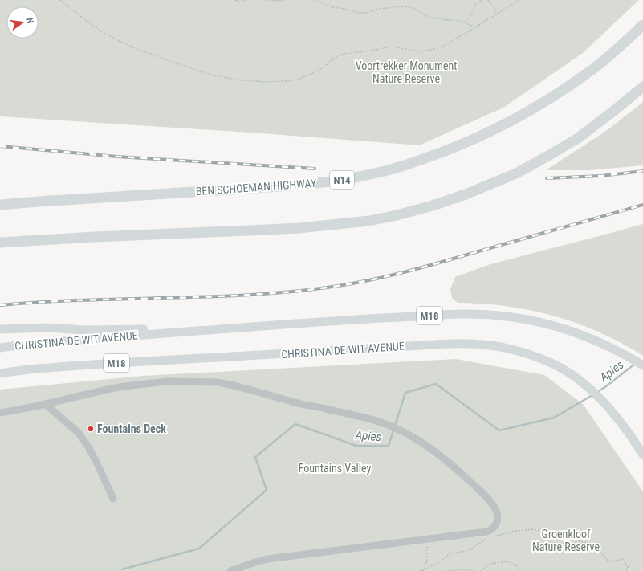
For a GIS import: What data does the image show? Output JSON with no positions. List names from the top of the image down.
{
  "streets": {
    "highway": ["N14", "BEN SCHOEMAN HIGHWAY"],
    "main road": ["M18", "CHRISTINA DE WIT AVENUE"]
  },
  "water": ["Apies"],
  "parks": ["Voortrekker Monument Nature Reserve", "Fountains Valley", "Groenkloof Nature Reserve"],
  "places": ["Fountains Deck"],
  "north": "right"
}
